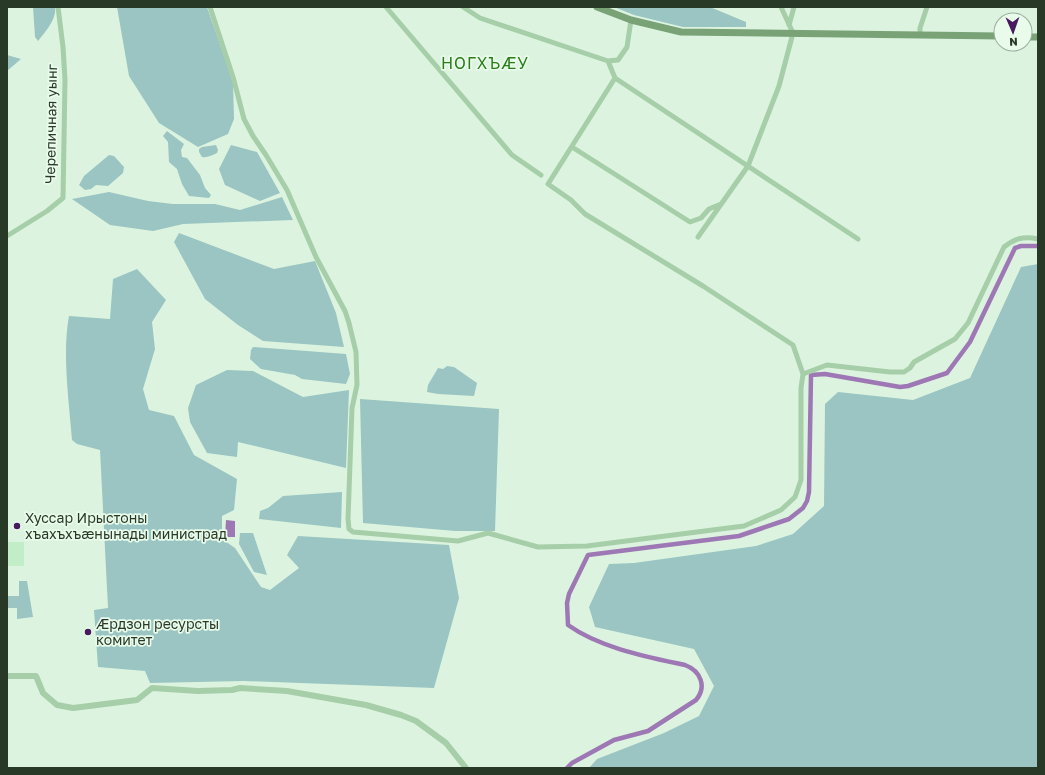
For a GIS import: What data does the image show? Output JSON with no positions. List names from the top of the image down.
{
  "streets": {
    "street": ["Черепичная уынг"]
  },
  "districts": ["НОГХЪÆУ"],
  "places": ["Хуссар Ирыстоны хъахъхъæнынады министрад", "Æрдзон ресурсты комитет"],
  "north": "bottom"
}
